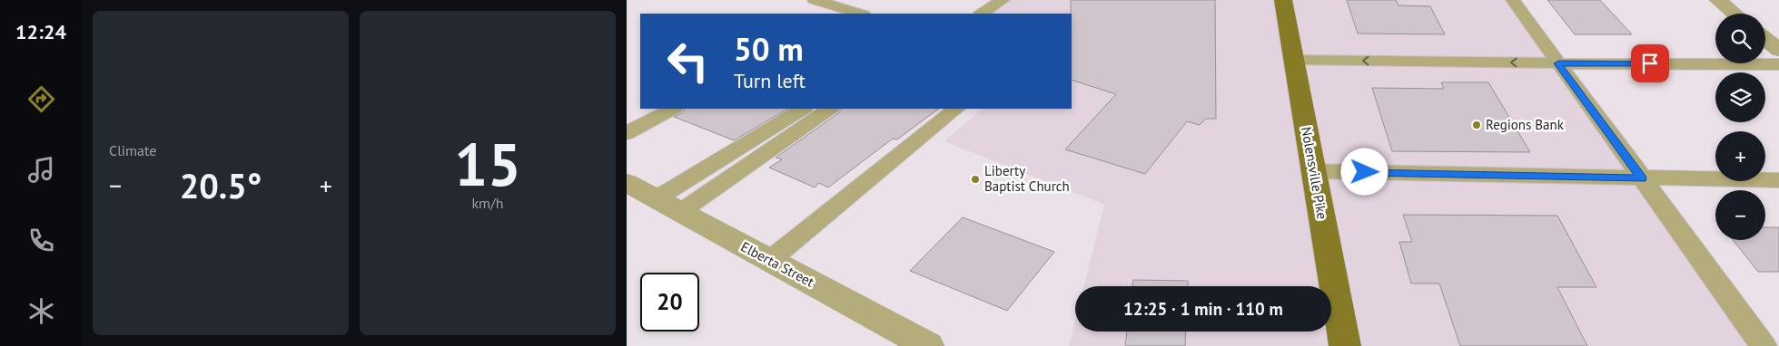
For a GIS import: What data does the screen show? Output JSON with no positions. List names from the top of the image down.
{
  "streets": {
    "main road": ["Nolensville Pike"],
    "street": ["Elberta Street"]
  },
  "places": ["Regions Bank", "Liberty Baptist Church"],
  "page": {
    "tabs": "12:24",
    "tile": [
      "Climate",
      ["15", "km/h"]
    ],
    "map_buttons": ["+", "−"],
    "turn": ["50 m", "Turn left"],
    "heat": ["−", "20.5°", "+"],
    "limit": "20",
    "trip": "12:25 · 1 min · 110 m"
  }
}
